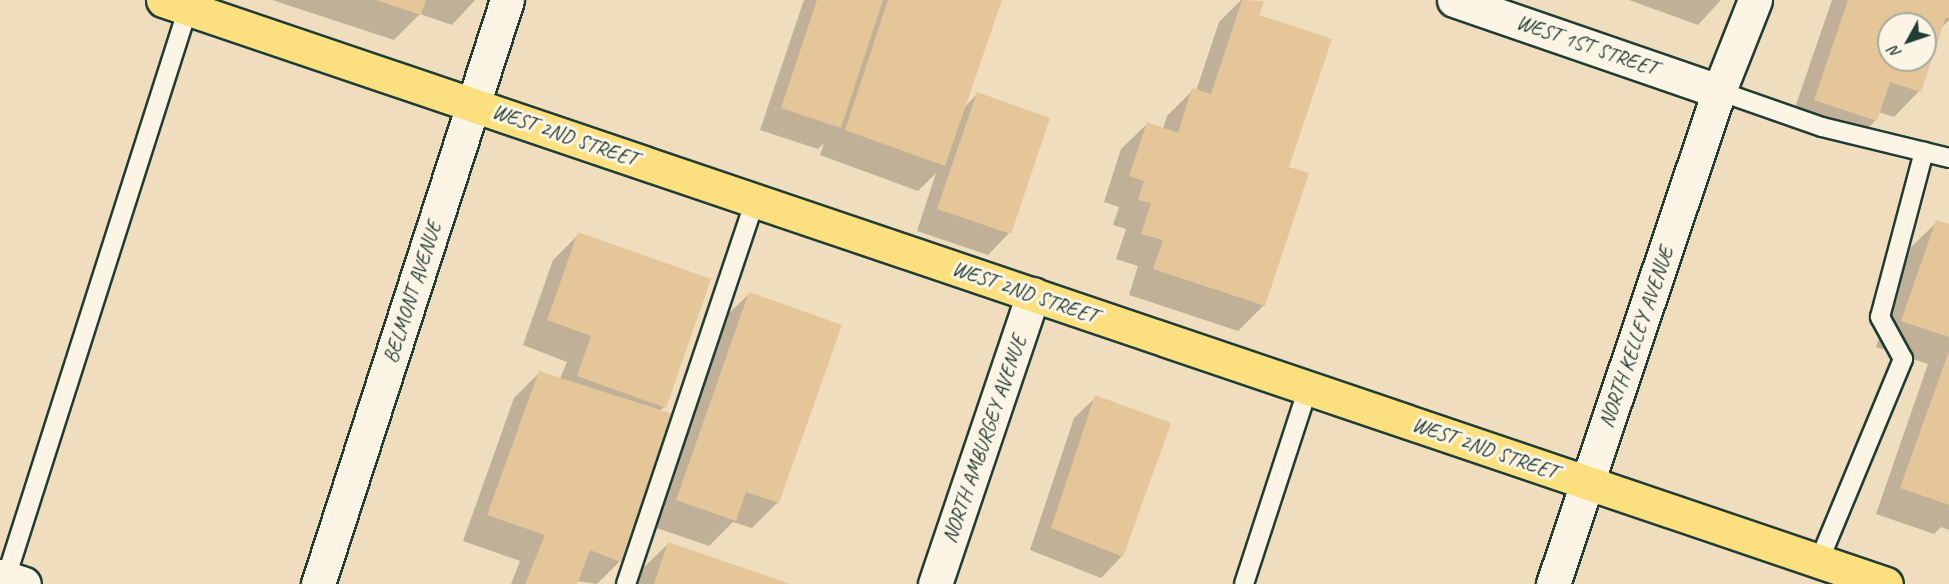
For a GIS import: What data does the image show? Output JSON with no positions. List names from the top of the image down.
{
  "streets": {
    "main road": ["WEST 2ND STREET"],
    "street": [
      "WEST 1ST STREET",
      "BELMONT AVENUE",
      "NORTH KELLEY AVENUE",
      "NORTH AMBURGEY AVENUE"
    ]
  },
  "crossings": [
    ["WEST 1ST STREET", "NORTH KELLEY AVENUE"],
    ["WEST 2ND STREET", "BELMONT AVENUE"],
    ["WEST 2ND STREET", "NORTH KELLEY AVENUE"],
    ["WEST 2ND STREET", "NORTH AMBURGEY AVENUE"]
  ],
  "north": "bottom left"
}
